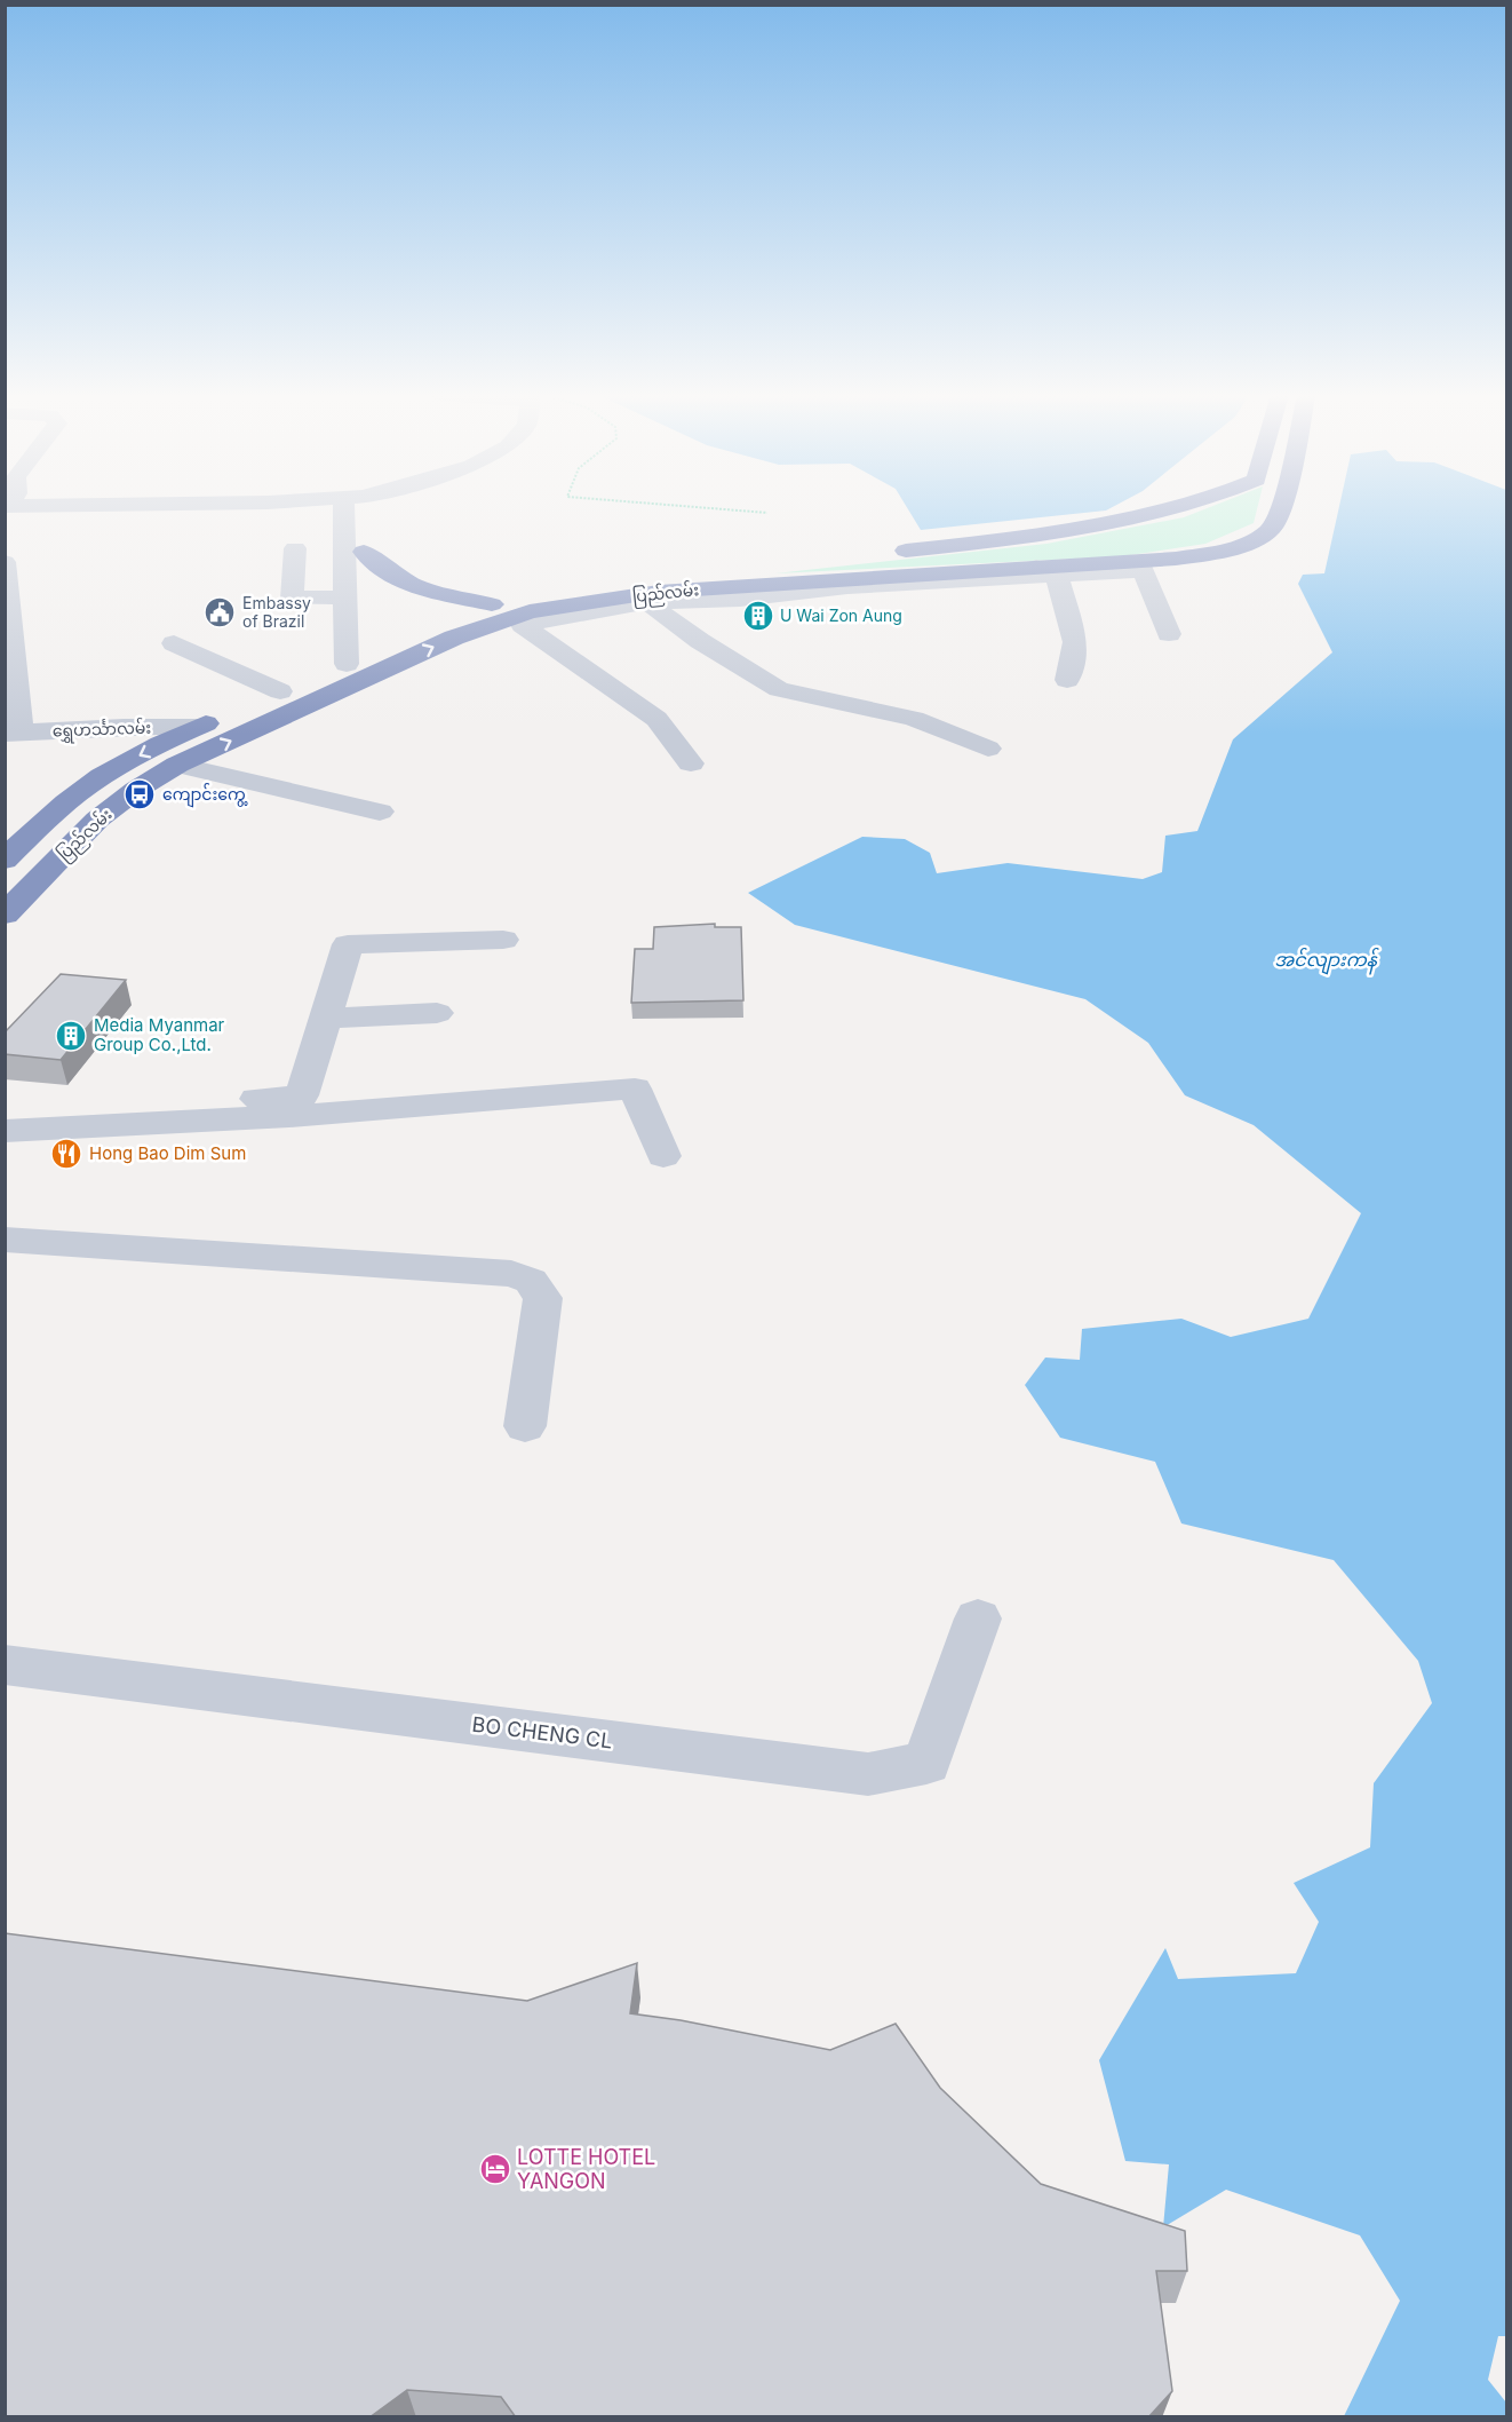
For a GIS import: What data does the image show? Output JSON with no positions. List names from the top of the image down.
{
  "streets": {
    "highway": ["ပြည်လမ်း"],
    "street": ["ရွှေဟင်္သာလမ်း", "BO CHENG CL"]
  },
  "crossings": [
    ["ပြည်လမ်း", "ရွှေဟင်္သာလမ်း"]
  ],
  "water": ["အင်လျားကန်"],
  "places": {
    "public building": ["Embassy of Brazil"],
    "building": ["U Wai Zon Aung", "Media Myanmar Group Co.,Ltd."],
    "bus stop": ["ကျောင်းကွေ့"],
    "restaurant": ["Hong Bao Dim Sum"],
    "hotel": ["LOTTE HOTEL YANGON"]
  }
}
